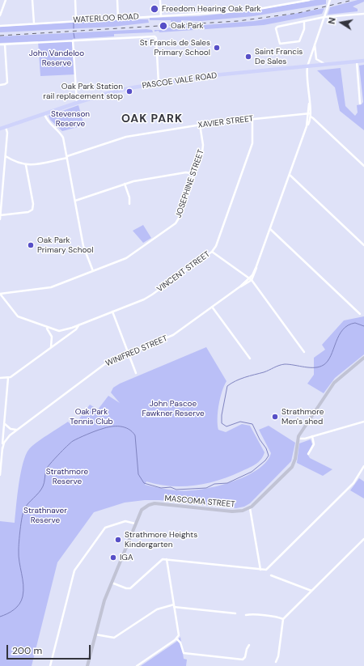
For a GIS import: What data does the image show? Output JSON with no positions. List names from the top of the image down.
{
  "streets": {
    "main road": ["PASCOE VALE ROAD", "MASCOMA STREET"],
    "street": [
      "WATERLOO ROAD",
      "XAVIER STREET",
      "JOSEPHINE STREET",
      "VINCENT STREET",
      "WINIFRED STREET"
    ]
  },
  "crossings": [
    ["PASCOE VALE ROAD", "WINIFRED STREET"],
    ["XAVIER STREET", "JOSEPHINE STREET"],
    ["XAVIER STREET", "VINCENT STREET"],
    ["XAVIER STREET", "WINIFRED STREET"]
  ],
  "districts": ["OAK PARK"],
  "parks": [
    "John Vandeloo Reserve",
    "Stevenson Reserve",
    "John Pascoe Fawkner Reserve",
    "Oak Park Tennis Club",
    "Strathmore Reserve",
    "Strathnaver Reserve"
  ],
  "places": [
    "Freedom Hearing Oak Park",
    "Oak Park",
    "St Francis de Sales Primary School",
    "Saint Francis De Sales",
    "Oak Park Station rail replacement stop",
    "Oak Park Primary School",
    "Strathmore Men's shed",
    "Strathmore Heights Kindergarten",
    "IGA"
  ],
  "scale_bar": "200 m",
  "north": "left"
}
